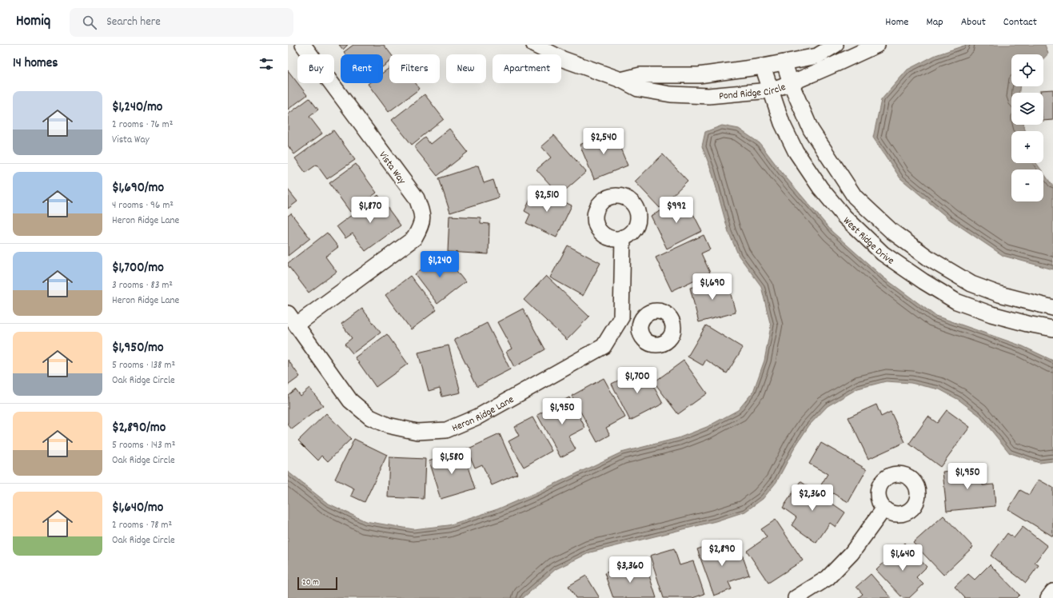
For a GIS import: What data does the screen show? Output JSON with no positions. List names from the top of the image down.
{
  "streets": {
    "street": [
      "Pond Ridge Circle",
      "Vista Way",
      "West Ridge Drive",
      "Heron Ridge Lane"
    ]
  },
  "crossings": [
    ["Pond Ridge Circle", "West Ridge Drive"],
    ["Vista Way", "Heron Ridge Lane"]
  ],
  "scale_bar": "20 m",
  "page": {
    "header": "Homiq",
    "search": "Search here",
    "nav": [
      "Home",
      "Map",
      "About",
      "Contact"
    ],
    "heading": "14 homes",
    "map_buttons": ["+", "−"],
    "chip": [
      "Buy",
      "Rent",
      "Filters",
      "New",
      "Apartment"
    ],
    "list": [
      {
        "name": "$1,240/mo",
        "note": "2 rooms · 76 m² · Vista Way"
      },
      {
        "name": "$1,690/mo",
        "note": "4 rooms · 96 m² · Heron Ridge Lane"
      },
      {
        "name": "$1,700/mo",
        "note": "3 rooms · 83 m² · Heron Ridge Lane"
      },
      {
        "name": "$1,950/mo",
        "note": "5 rooms · 138 m² · Oak Ridge Circle"
      },
      {
        "name": "$2,890/mo",
        "note": "5 rooms · 143 m² · Oak Ridge Circle"
      },
      {
        "name": "$1,640/mo",
        "note": "2 rooms · 78 m² · Oak Ridge Circle"
      }
    ],
    "price": [
      "$2,540",
      "$2,510",
      "$1,870",
      "$992",
      "$1,240",
      "$1,690",
      "$1,700",
      "$1,950",
      "$1,580",
      "$1,950",
      "$2,360",
      "$2,890",
      "$1,640",
      "$3,360"
    ],
    "scale": "20 m"
  }
}
